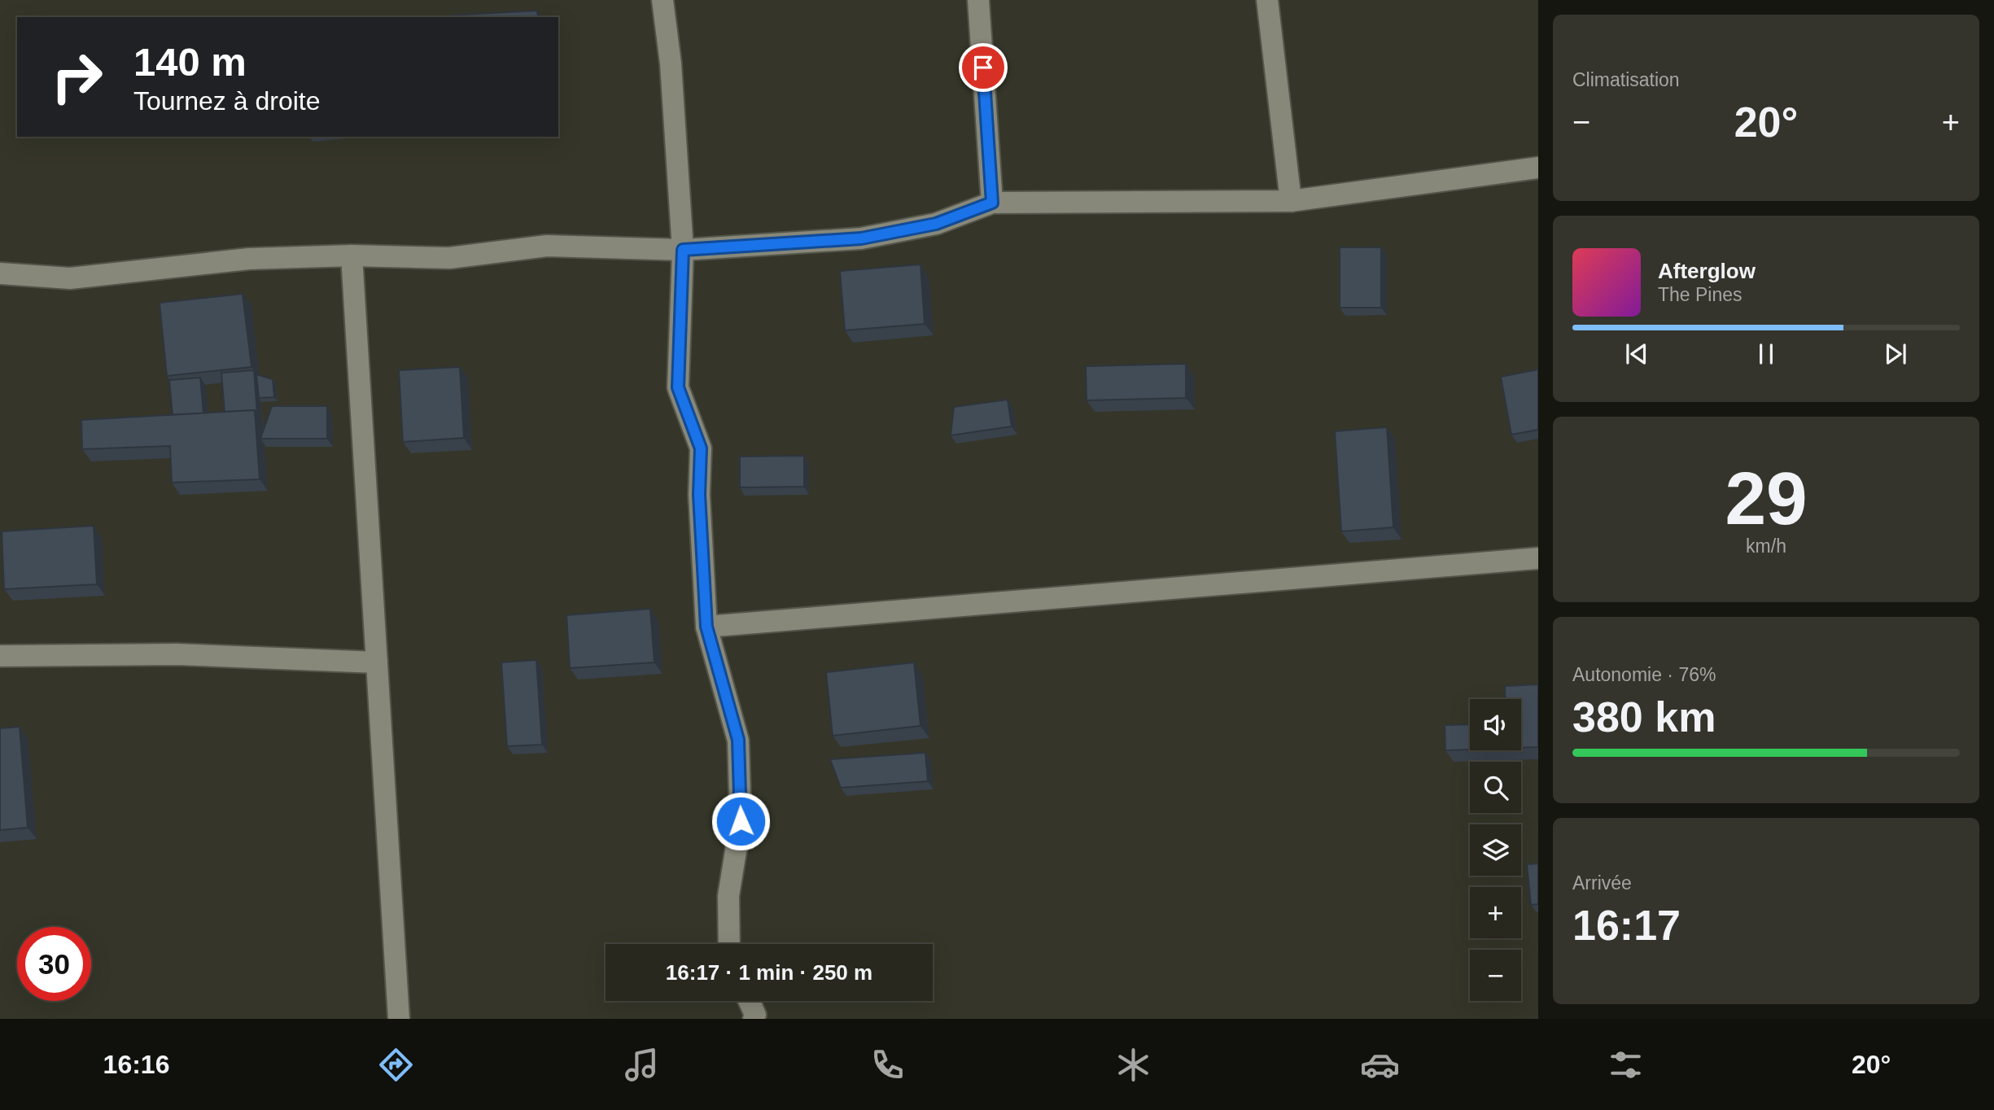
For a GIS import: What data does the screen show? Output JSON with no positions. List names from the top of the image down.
{
  "page": {
    "tile": [
      "Climatisation",
      ["29", "km/h"],
      ["Autonomie · 76%", "380 km"],
      ["Arrivée", "16:17"]
    ],
    "turn": ["140 m", "Tournez à droite"],
    "heat": ["−", "20°", "+"],
    "song": ["Afterglow", "The Pines"],
    "map_buttons": ["+", "−"],
    "limit": "30",
    "trip": "16:17 · 1 min · 250 m",
    "tabs": ["16:16", "20°"]
  }
}
